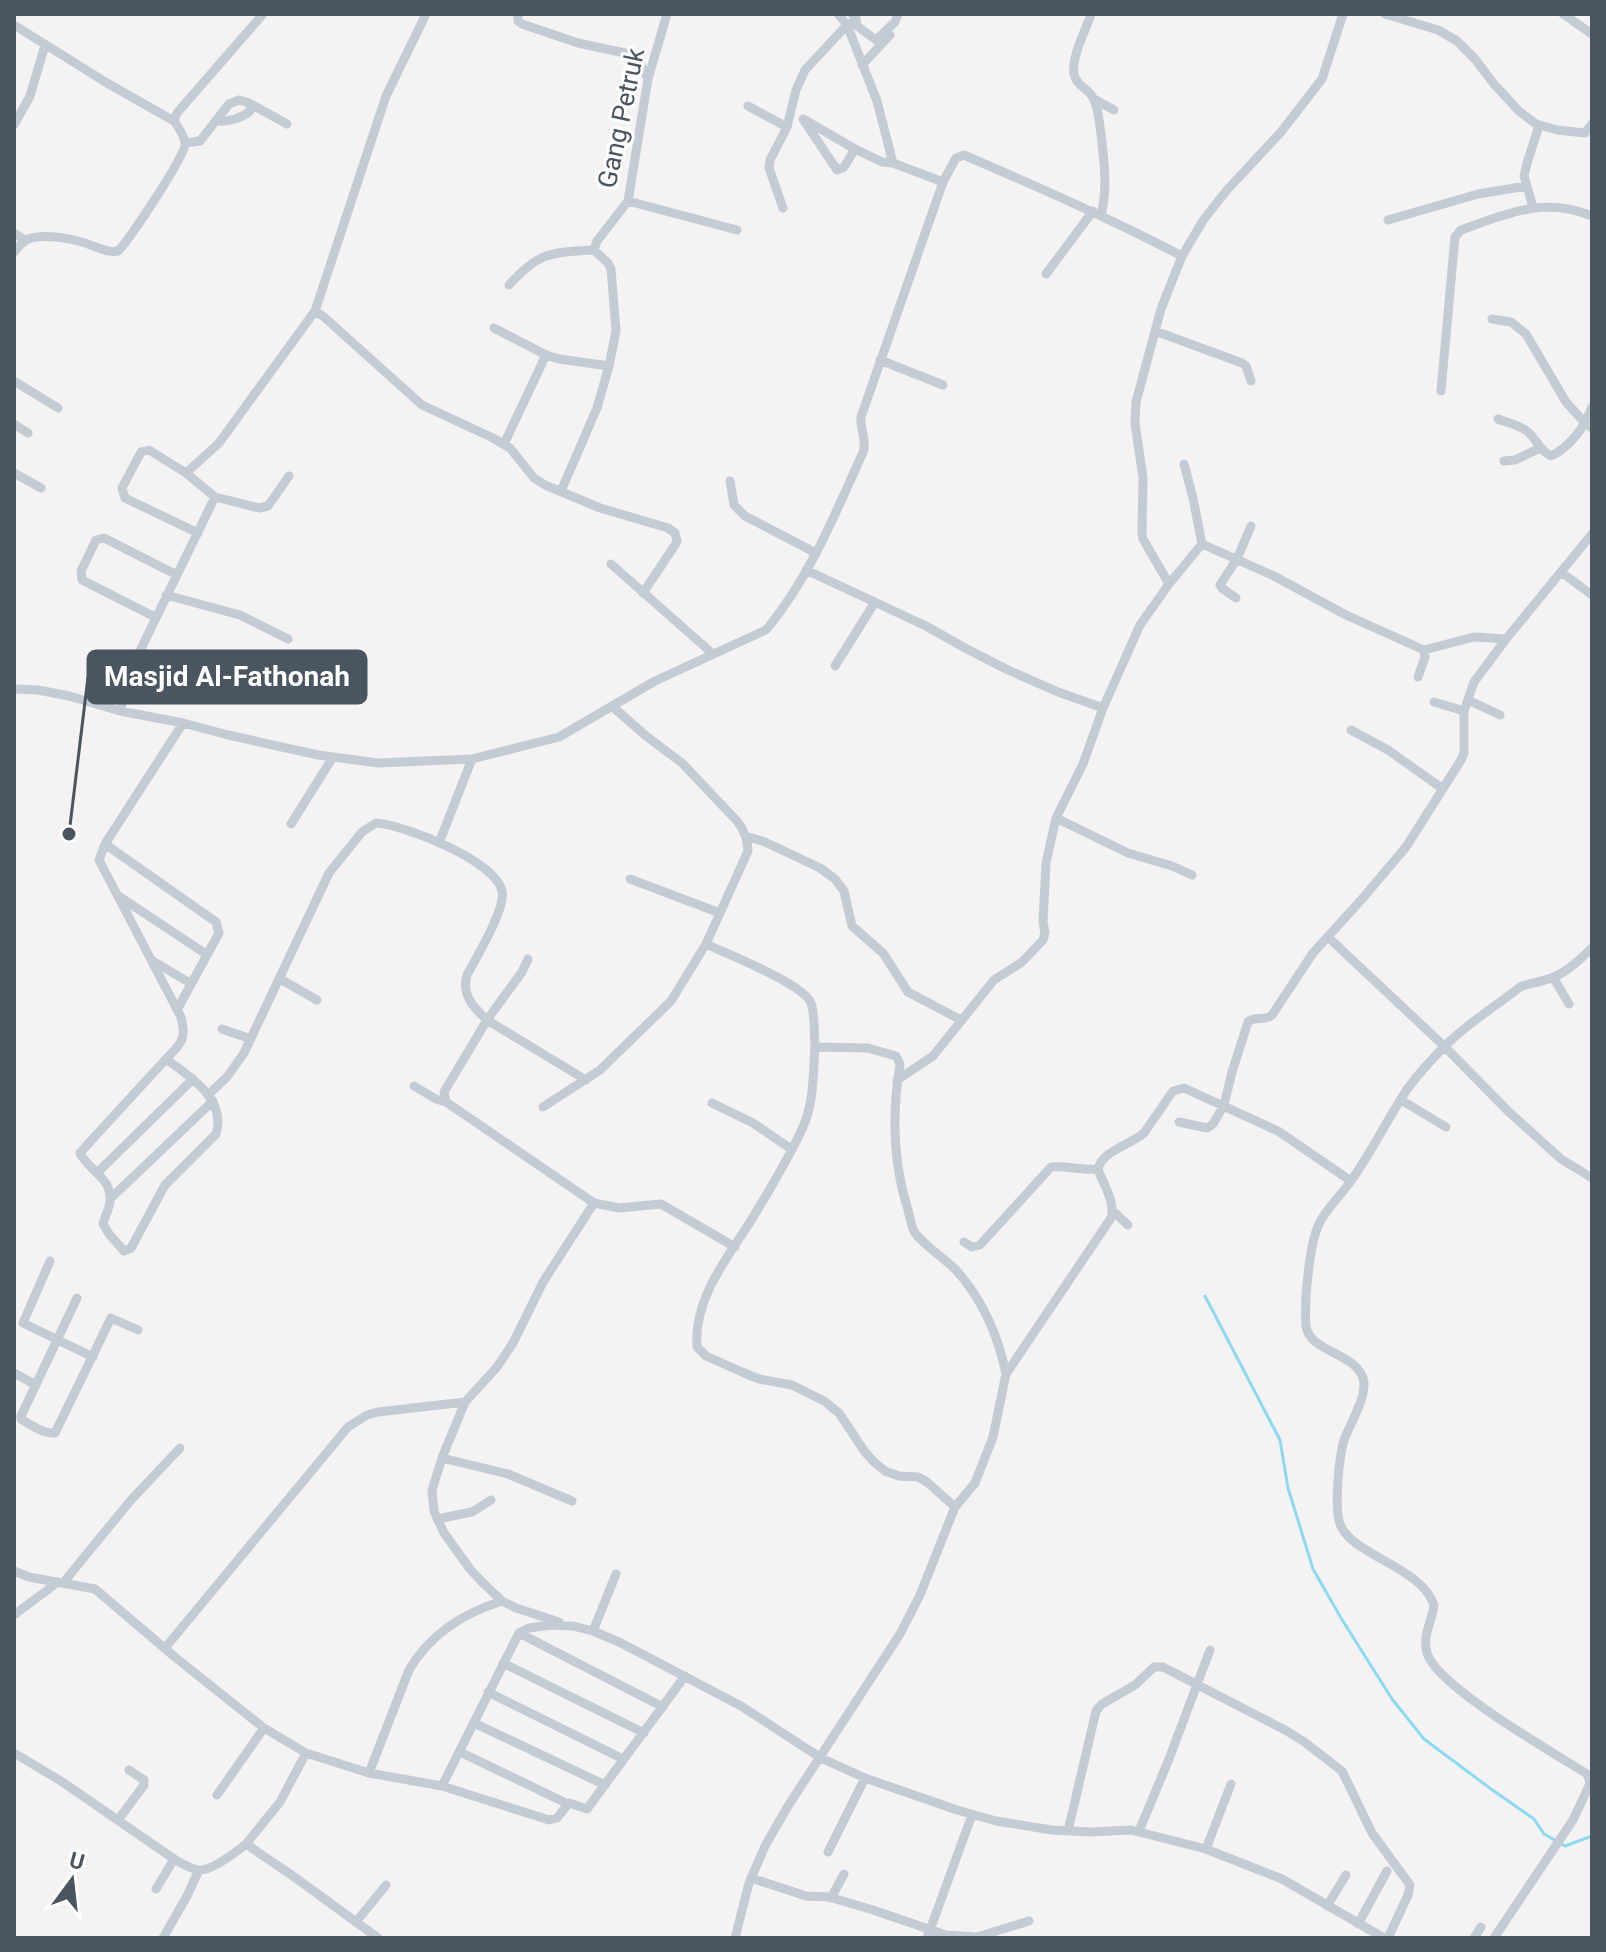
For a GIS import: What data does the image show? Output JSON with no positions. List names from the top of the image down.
{
  "streets": {
    "street": ["Gang Petruk"]
  },
  "places": ["Masjid Al-Fathonah"],
  "north": "top"
}
